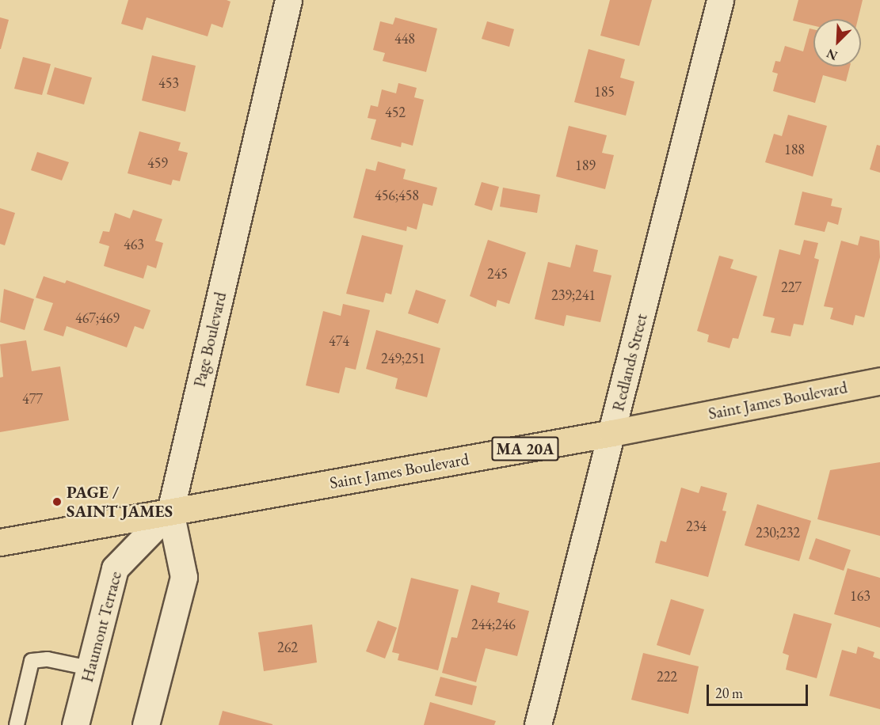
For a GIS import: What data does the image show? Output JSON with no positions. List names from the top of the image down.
{
  "streets": {
    "main road": ["Saint James Boulevard", "MA 20A"],
    "street": ["Page Boulevard", "Redlands Street", "Haumont Terrace"]
  },
  "crossings": [
    ["Page Boulevard", "Saint James Boulevard"],
    ["Page Boulevard", "MA 20A"],
    ["Page Boulevard", "Haumont Terrace"],
    ["Redlands Street", "Saint James Boulevard"],
    ["Saint James Boulevard", "MA 20A"],
    ["Saint James Boulevard", "Haumont Terrace"],
    ["MA 20A", "Haumont Terrace"]
  ],
  "places": ["PAGE / SAINT JAMES"],
  "house_numbers": [
    "448",
    "453",
    "185",
    "452",
    "188",
    "459",
    "189",
    "456;458",
    "463",
    "245",
    "227",
    "239;241",
    "467;469",
    "474",
    "249;251",
    "477",
    "234",
    "230;232",
    "163",
    "244;246",
    "262",
    "222"
  ],
  "scale_bar": "20 m",
  "north": "bottom left"
}
